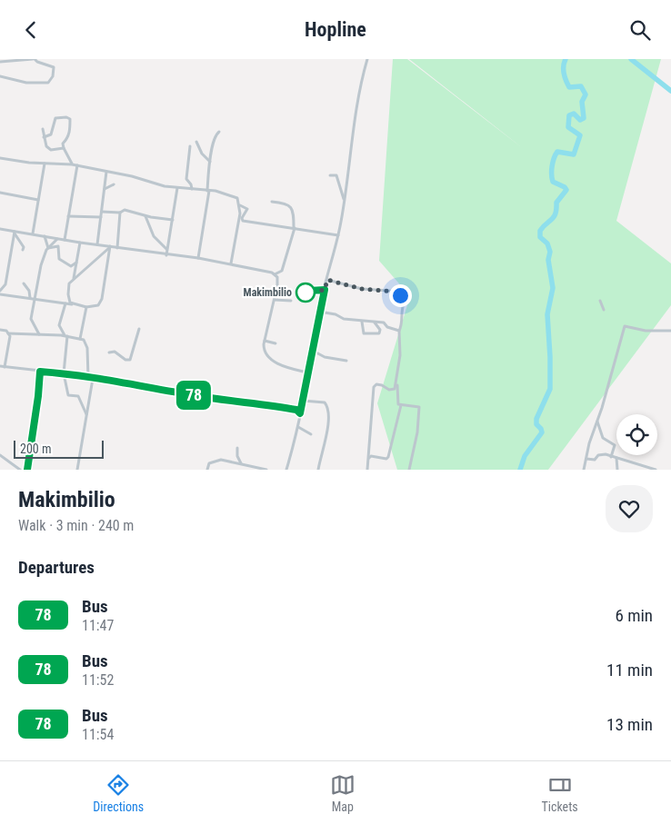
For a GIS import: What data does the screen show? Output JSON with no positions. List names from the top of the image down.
{
  "places": ["Makimbilio"],
  "lines": ["bus line 78"],
  "scale_bar": "200 m",
  "page": {
    "header": "Hopline",
    "on_map": "78",
    "scale": "200 m",
    "heading": [
      ["Makimbilio", "Walk · 3 min · 240 m"],
      "Departures"
    ],
    "list": [
      {
        "mark": "78",
        "name": "Bus",
        "note": "11:47",
        "value": "6 min"
      },
      {
        "mark": "78",
        "name": "Bus",
        "note": "11:52",
        "value": "11 min"
      },
      {
        "mark": "78",
        "name": "Bus",
        "note": "11:54",
        "value": "13 min"
      }
    ],
    "tabs": ["Directions", "Map", "Tickets"]
  }
}
